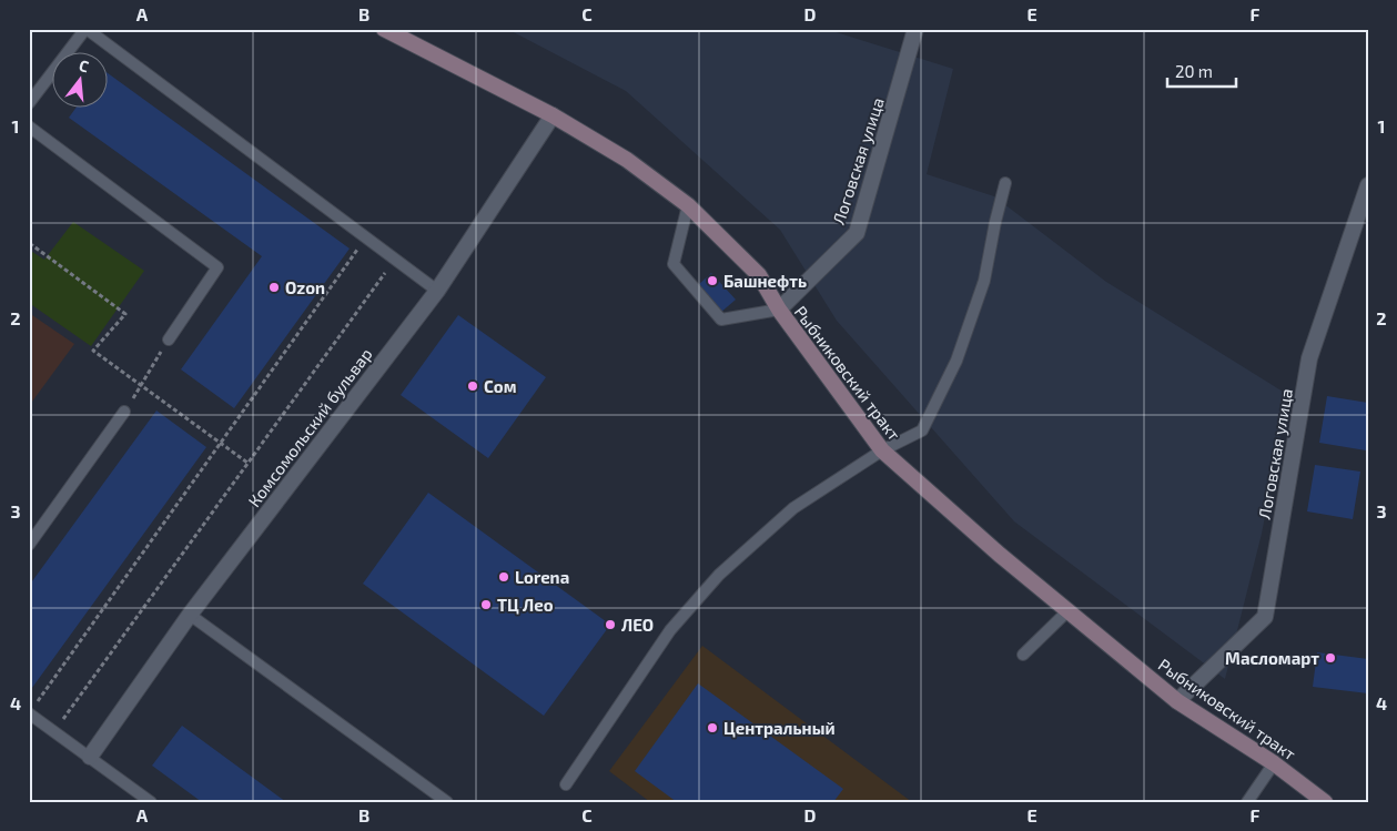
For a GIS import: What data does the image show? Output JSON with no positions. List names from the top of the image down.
{
  "streets": {
    "main road": ["Рыбниковский тракт"],
    "street": ["Логовская улица", "Комсомольский бульвар"]
  },
  "crossings": [
    ["Логовская улица", "Рыбниковский тракт"],
    ["Рыбниковский тракт", "Комсомольский бульвар"]
  ],
  "places": [
    "Башнефть",
    "Ozon",
    "Сом",
    "Lorena",
    "ТЦ Лео",
    "ЛЕО",
    "Масломарт",
    "Центральный"
  ],
  "scale_bar": "20 m",
  "north": "top",
  "grid": {
    "columns": [
      "A",
      "B",
      "C",
      "D",
      "E",
      "F"
    ],
    "rows": [
      "1",
      "2",
      "3",
      "4"
    ]
  }
}
